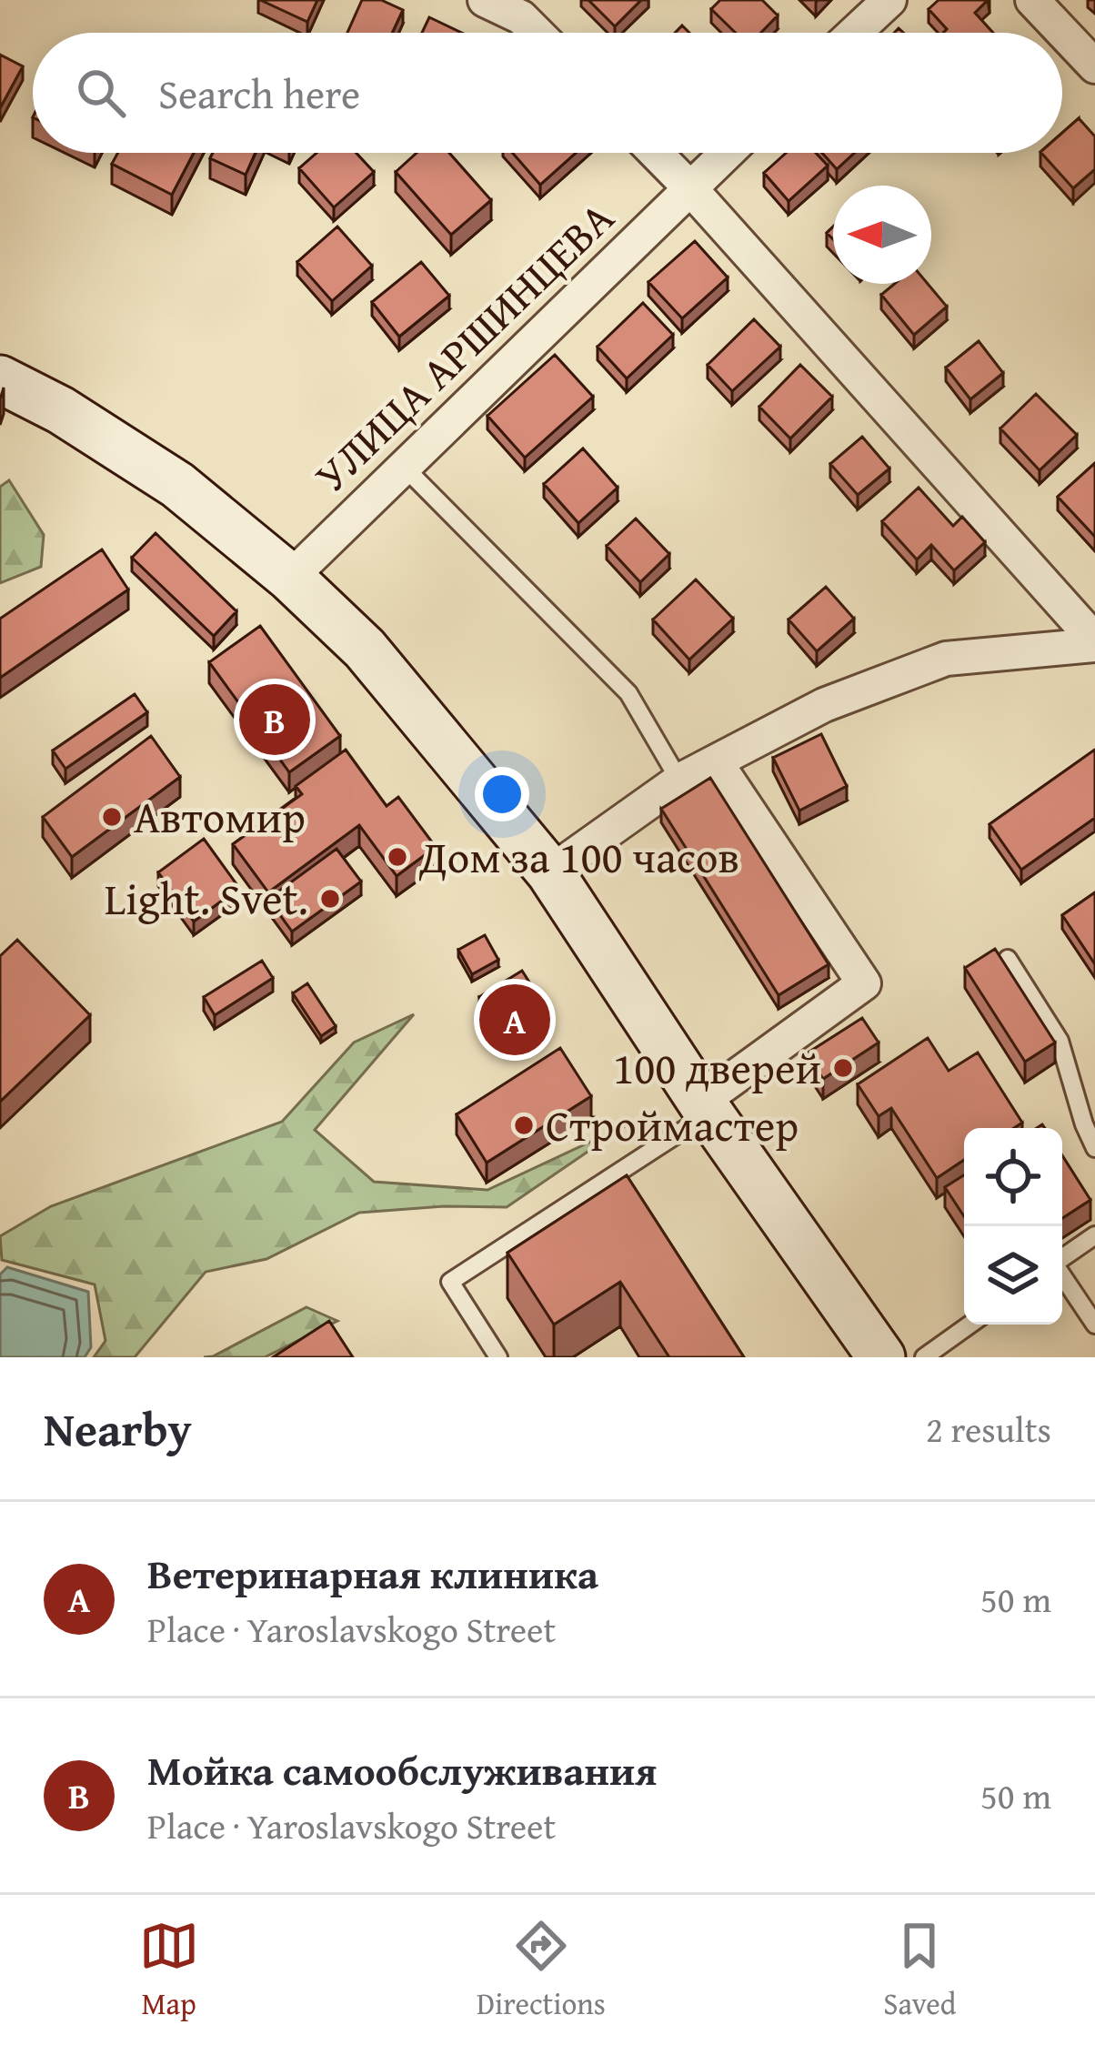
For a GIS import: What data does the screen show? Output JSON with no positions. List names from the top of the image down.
{
  "streets": {
    "street": ["УЛИЦА АРШИНЦЕВА"]
  },
  "places": [
    "Автомир",
    "Дом за 100 часов",
    "Light. Svet.",
    "100 дверей",
    "Строймастер"
  ],
  "north": "left",
  "page": {
    "search": "Search here",
    "pins": ["B", "A"],
    "heading": ["Nearby", "2 results"],
    "list": [
      {
        "mark": "A",
        "name": "Ветеринарная клиника",
        "note": "Place · Yaroslavskogo Street",
        "value": "50 m"
      },
      {
        "mark": "B",
        "name": "Мойка самообслуживания",
        "note": "Place · Yaroslavskogo Street",
        "value": "50 m"
      }
    ],
    "nav": ["Map", "Directions", "Saved"]
  }
}
